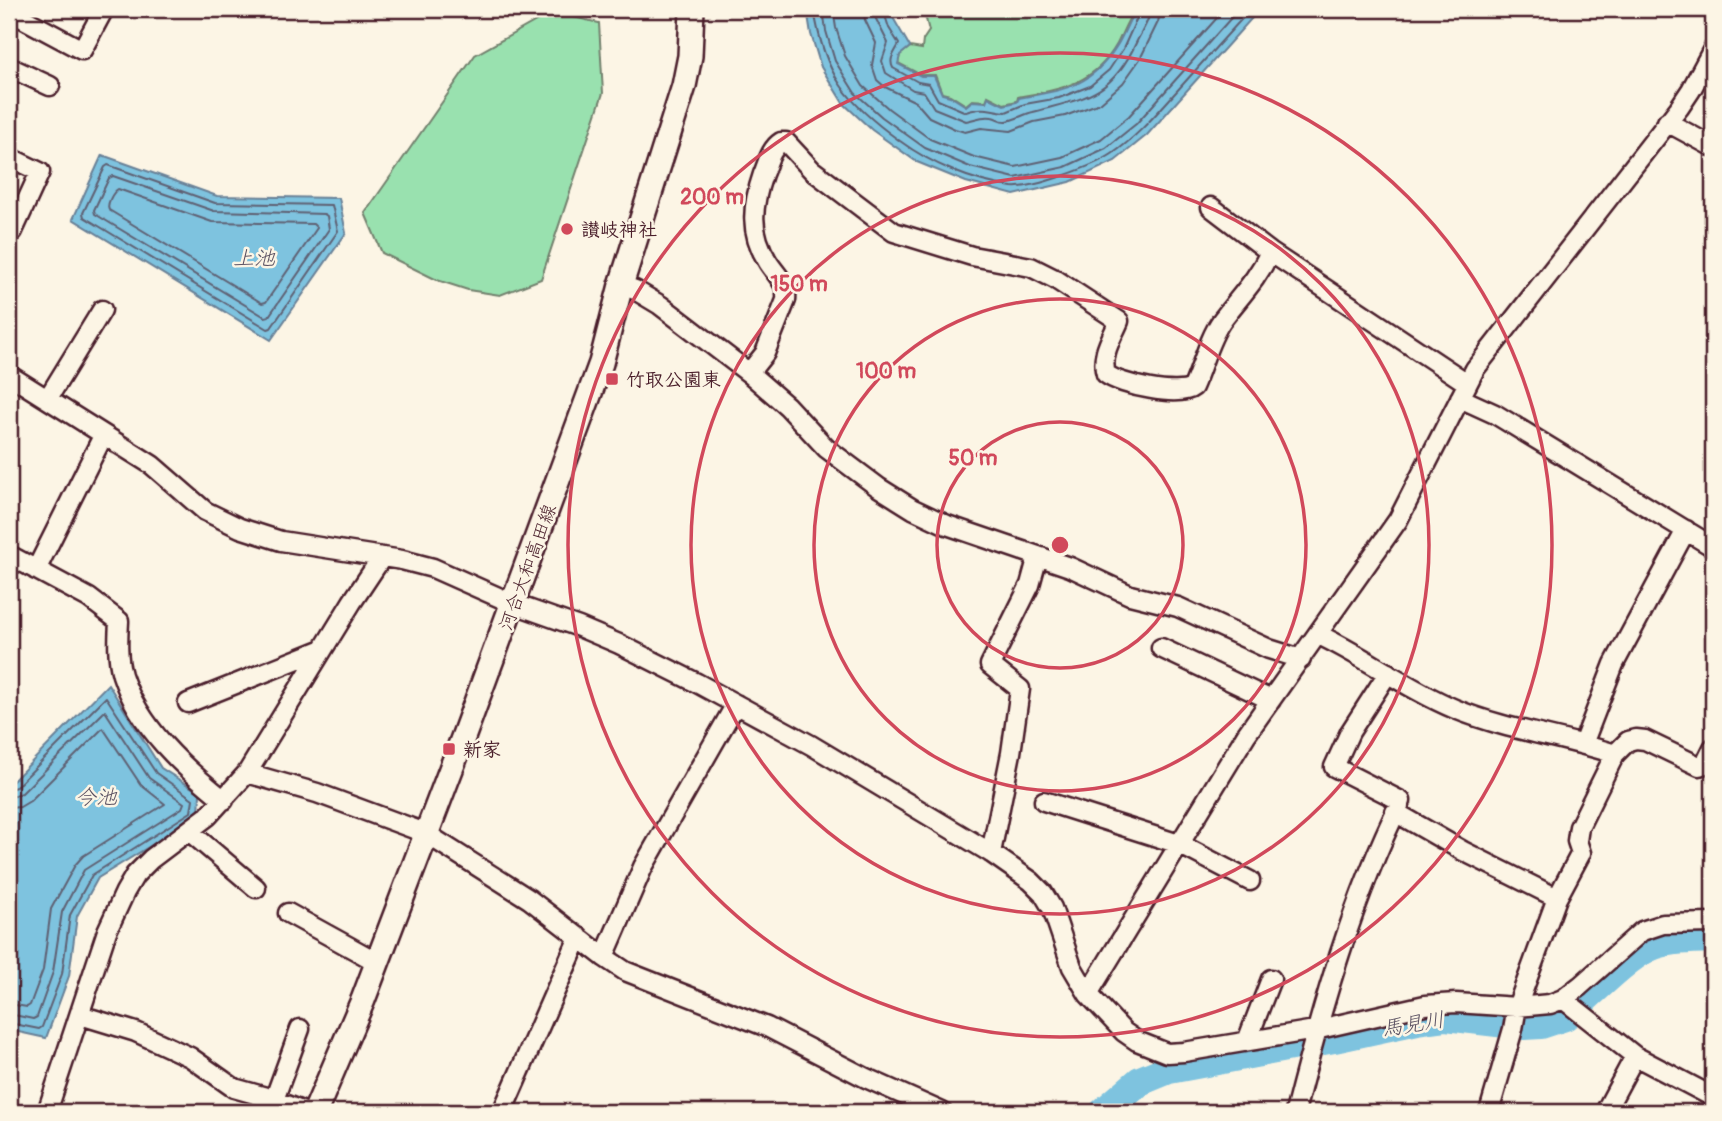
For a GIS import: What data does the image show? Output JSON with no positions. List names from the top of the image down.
{
  "streets": {
    "main road": ["河合大和高田線"]
  },
  "water": ["上池", "今池", "馬見川"],
  "places": {
    "other": ["讃岐神社"],
    "transit": ["竹取公園東", "新家"]
  },
  "rings": [
    "200 m",
    "150 m",
    "100 m",
    "50 m"
  ]
}
